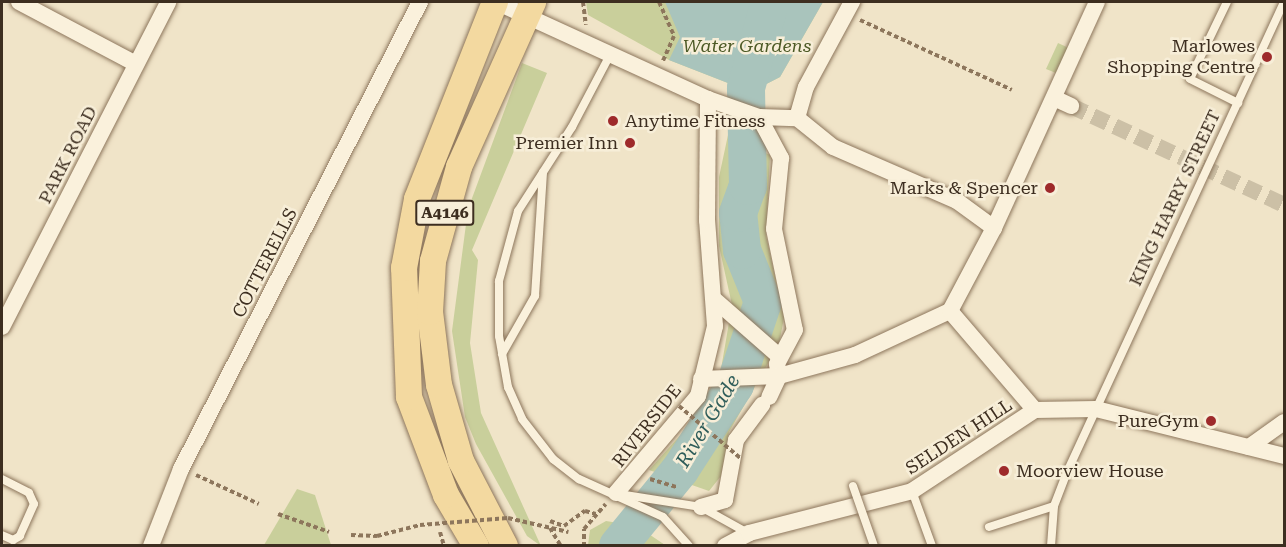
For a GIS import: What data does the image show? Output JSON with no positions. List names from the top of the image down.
{
  "streets": {
    "main road": ["A4146"],
    "street": [
      "PARK ROAD",
      "COTTERELLS",
      "RIVERSIDE",
      "SELDEN HILL"
    ],
    "lane": ["KING HARRY STREET"]
  },
  "crossings": [
    ["KING HARRY STREET", "SELDEN HILL"]
  ],
  "water": ["River Gade"],
  "parks": ["Water Gardens"],
  "places": [
    "Marlowes Shopping Centre",
    "Anytime Fitness",
    "Premier Inn",
    "Marks & Spencer",
    "PureGym",
    "Moorview House"
  ]
}
